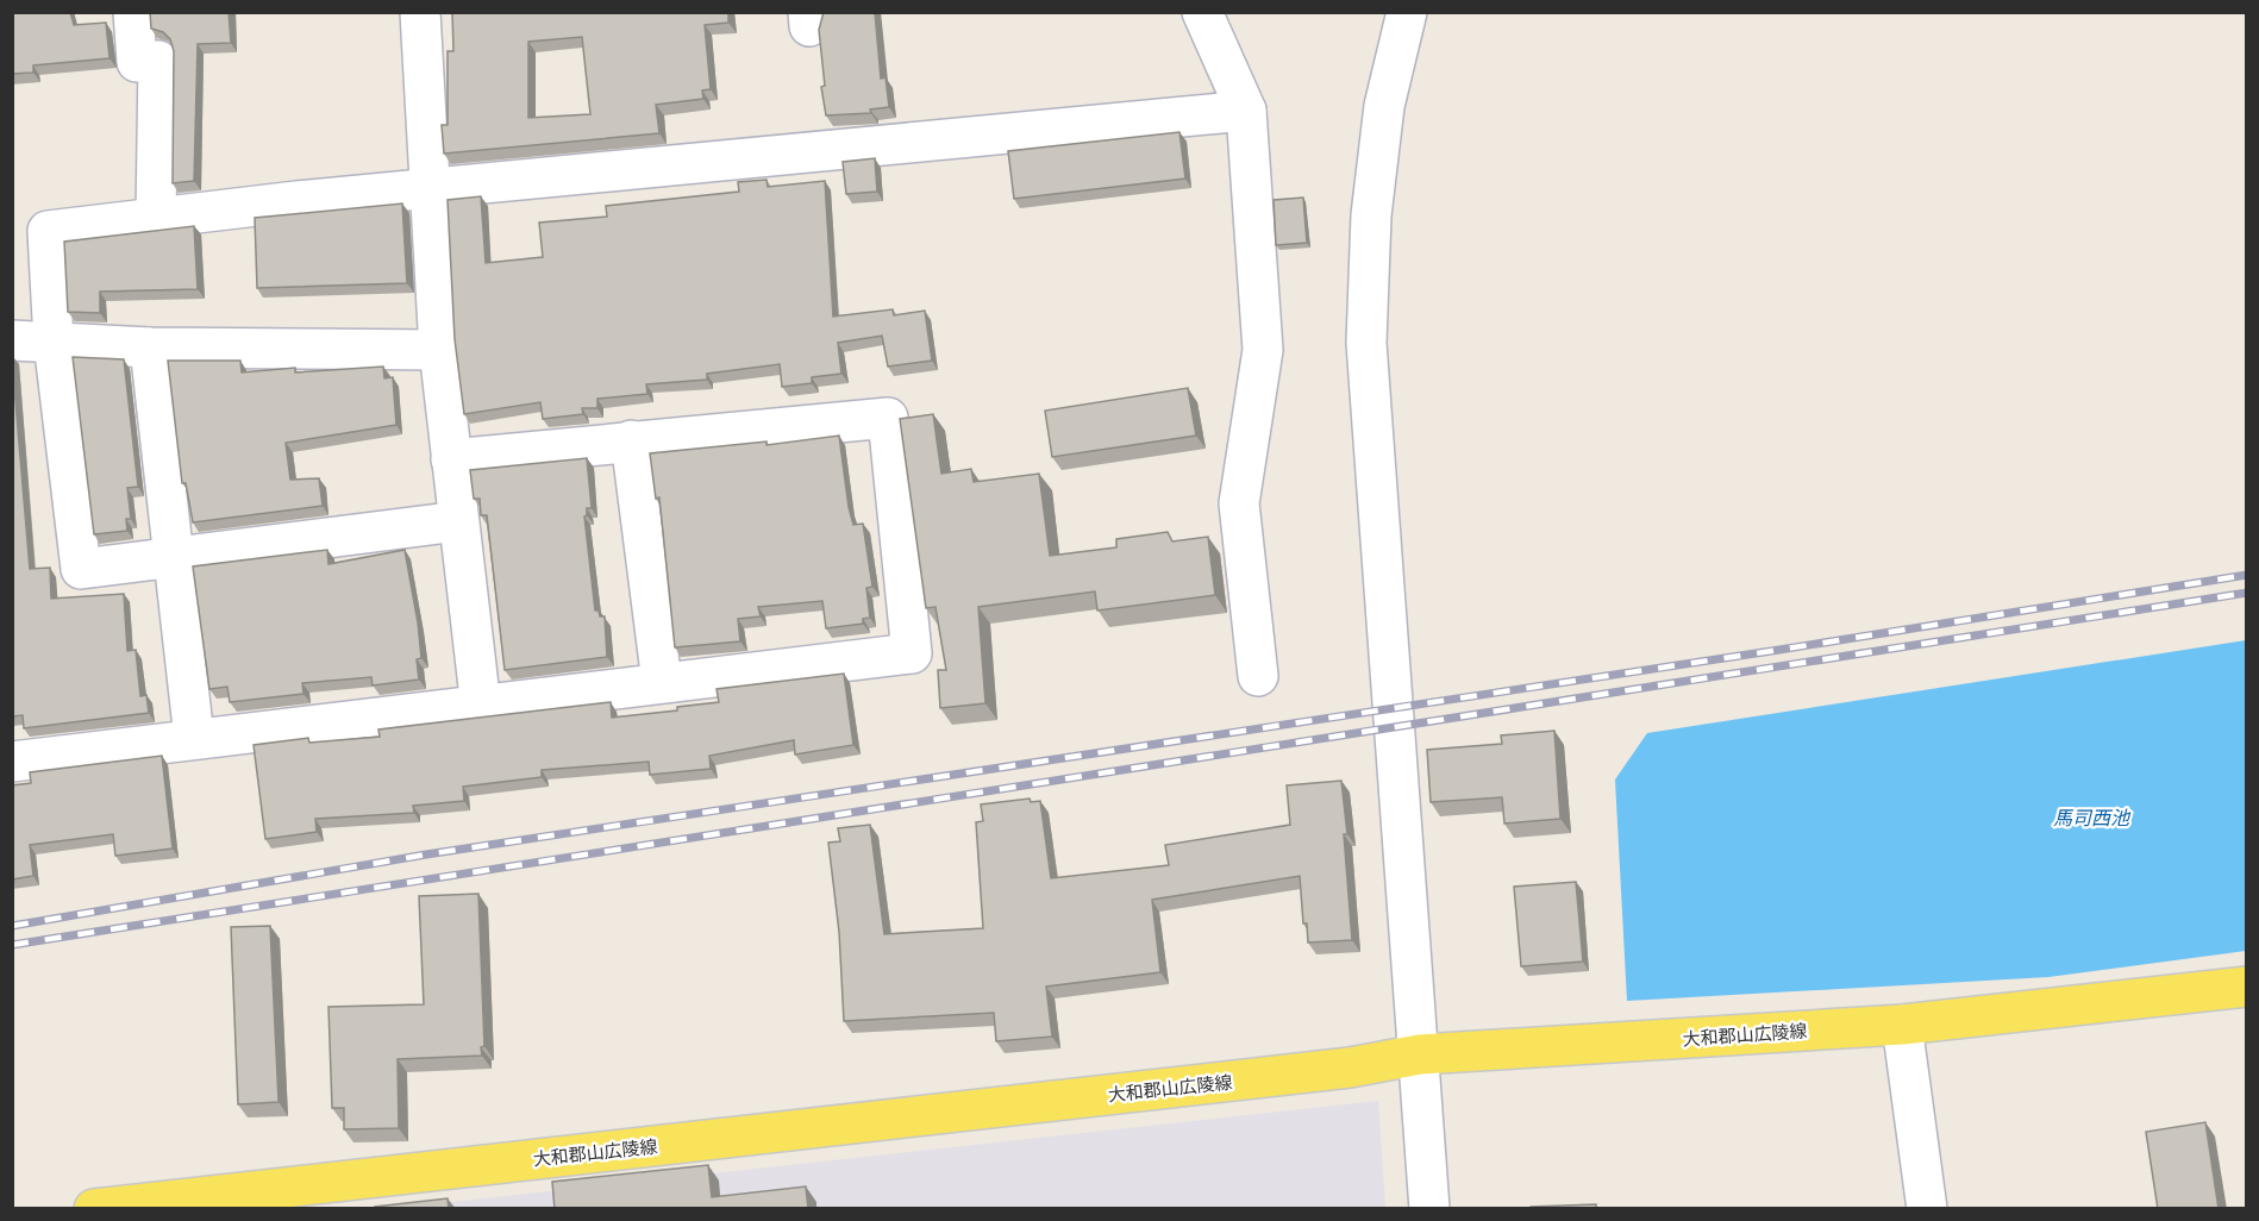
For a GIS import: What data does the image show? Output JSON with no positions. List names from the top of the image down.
{
  "streets": {
    "main road": ["大和郡山広陵線"]
  },
  "water": ["馬司西池"]
}
